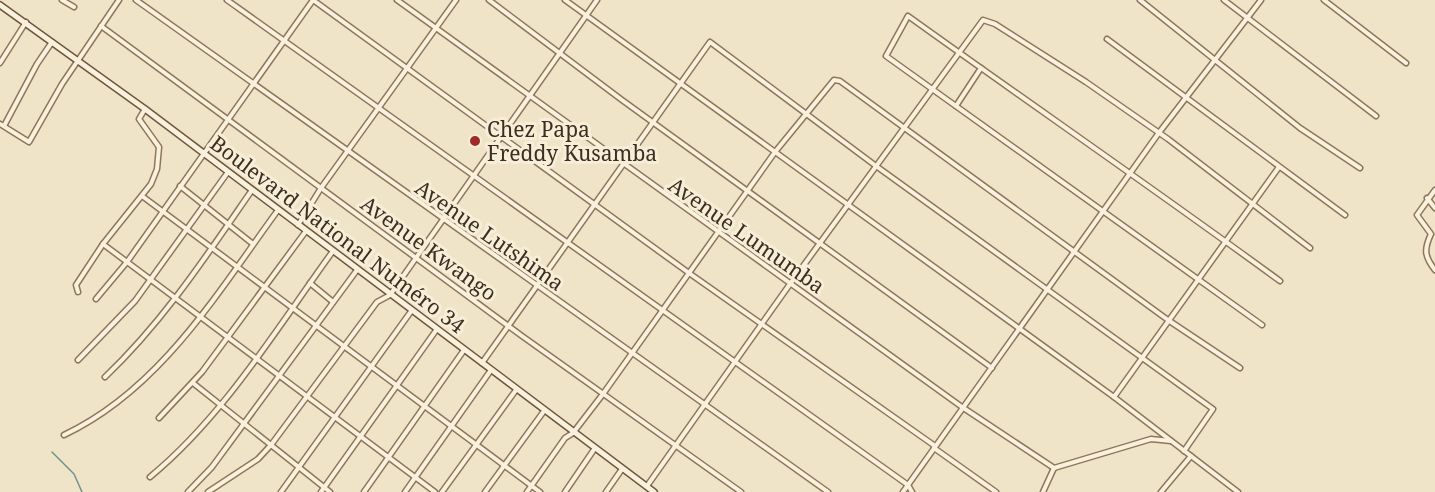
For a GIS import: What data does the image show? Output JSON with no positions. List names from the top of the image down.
{
  "streets": {
    "main road": ["Boulevard National Numéro 34"],
    "street": ["Avenue Lutshima", "Avenue Lumumba", "Avenue Kwango"]
  },
  "places": ["Chez Papa Freddy Kusamba"]
}
